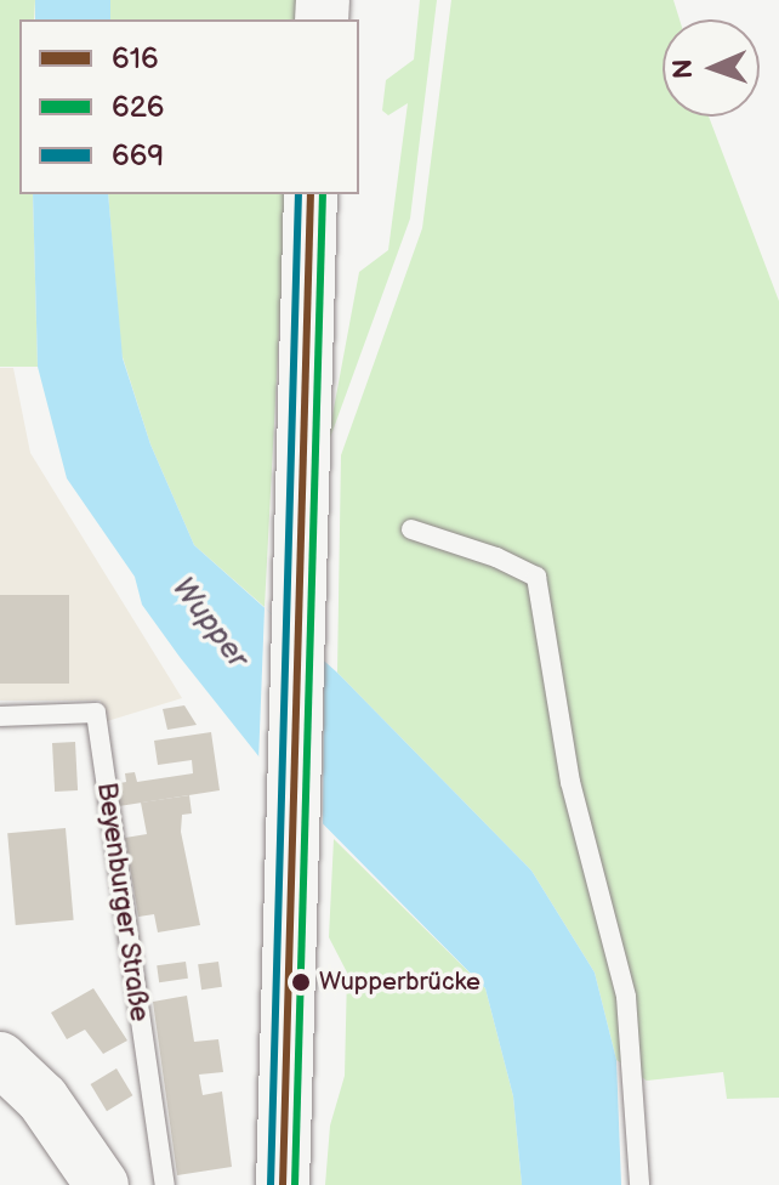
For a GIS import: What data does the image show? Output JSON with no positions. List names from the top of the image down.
{
  "streets": {
    "lane": ["Beyenburger Straße"]
  },
  "water": ["Wupper"],
  "places": ["Wupperbrücke"],
  "lines": ["transit line 616", "transit line 626", "transit line 669"],
  "legend": ["616", "626", "669"],
  "north": "left"
}
